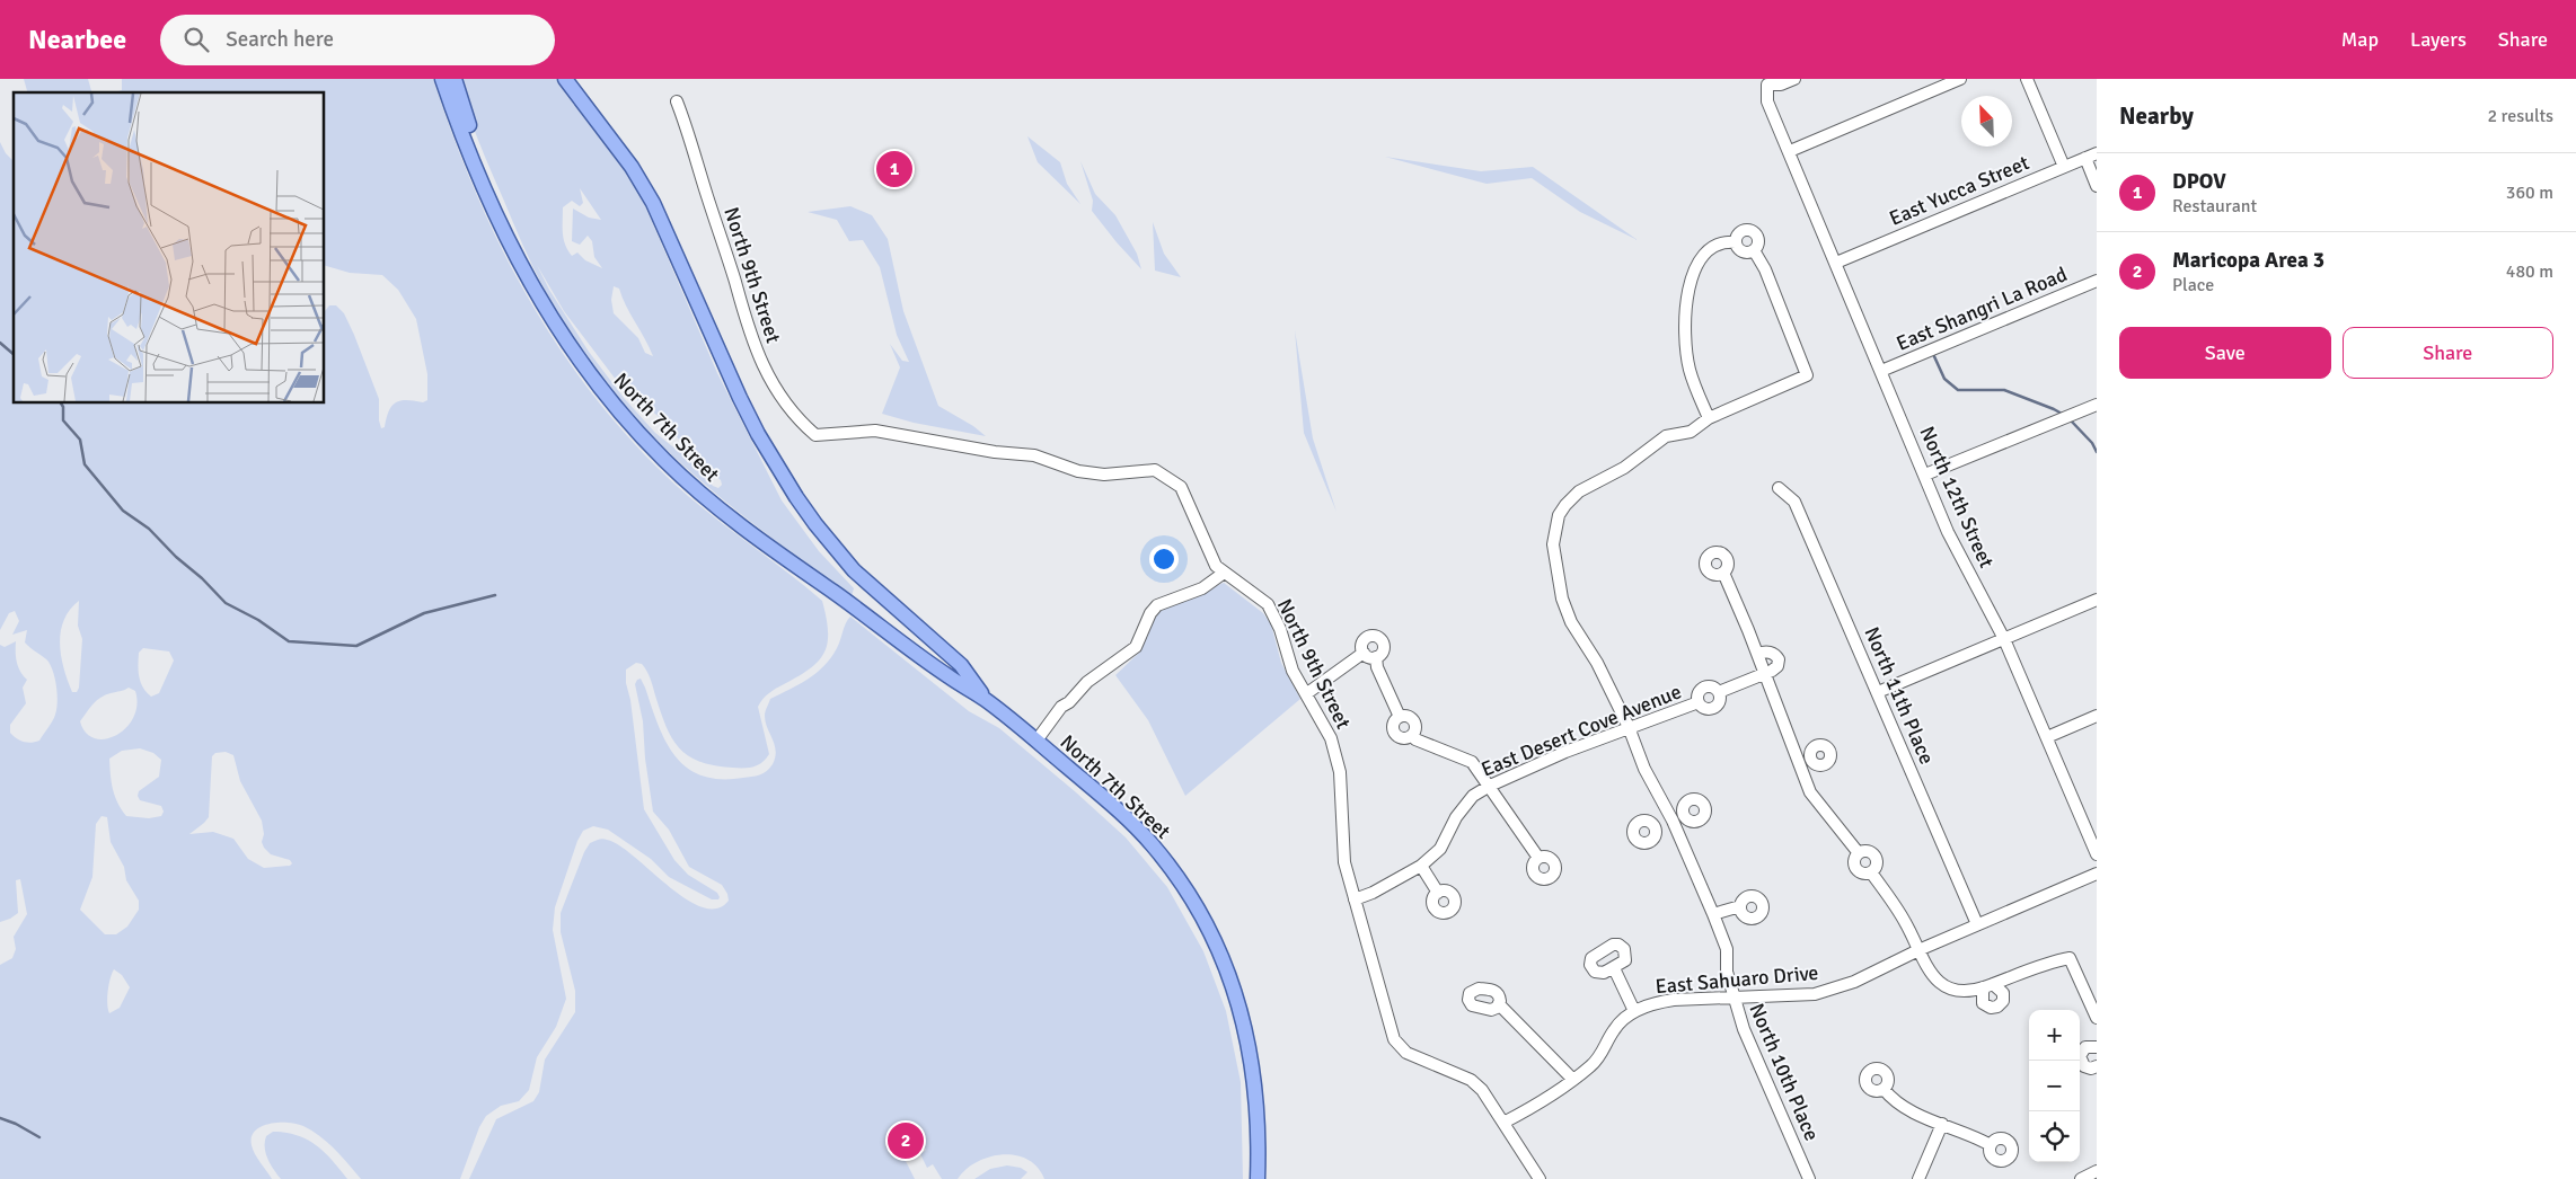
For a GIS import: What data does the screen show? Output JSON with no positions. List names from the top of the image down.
{
  "streets": {
    "main road": ["North 7th Street"],
    "street": [
      "East Yucca Street",
      "North 9th Street",
      "East Shangri La Road",
      "North 12th Street",
      "North 11th Place",
      "East Desert Cove Avenue",
      "East Sahuaro Drive",
      "North 10th Place"
    ]
  },
  "crossings": [
    ["East Yucca Street", "North 12th Street"],
    ["North 9th Street", "East Desert Cove Avenue"],
    ["North 9th Street", "East Sahuaro Drive"],
    ["East Shangri La Road", "North 12th Street"],
    ["North 11th Place", "East Sahuaro Drive"],
    ["East Desert Cove Avenue", "North 10th Place"],
    ["East Sahuaro Drive", "North 10th Place"]
  ],
  "north": "top left",
  "page": {
    "header": "Nearbee",
    "search": "Search here",
    "nav": ["Map", "Layers", "Share"],
    "heading": ["Nearby", "2 results"],
    "pins": ["1", "2"],
    "list": [
      {
        "mark": "1",
        "name": "DPOV",
        "note": "Restaurant",
        "value": "360 m"
      },
      {
        "mark": "2",
        "name": "Maricopa Area 3",
        "note": "Place",
        "value": "480 m"
      }
    ],
    "buttons": ["Save", "Share"],
    "map_buttons": ["+", "−"]
  }
}
